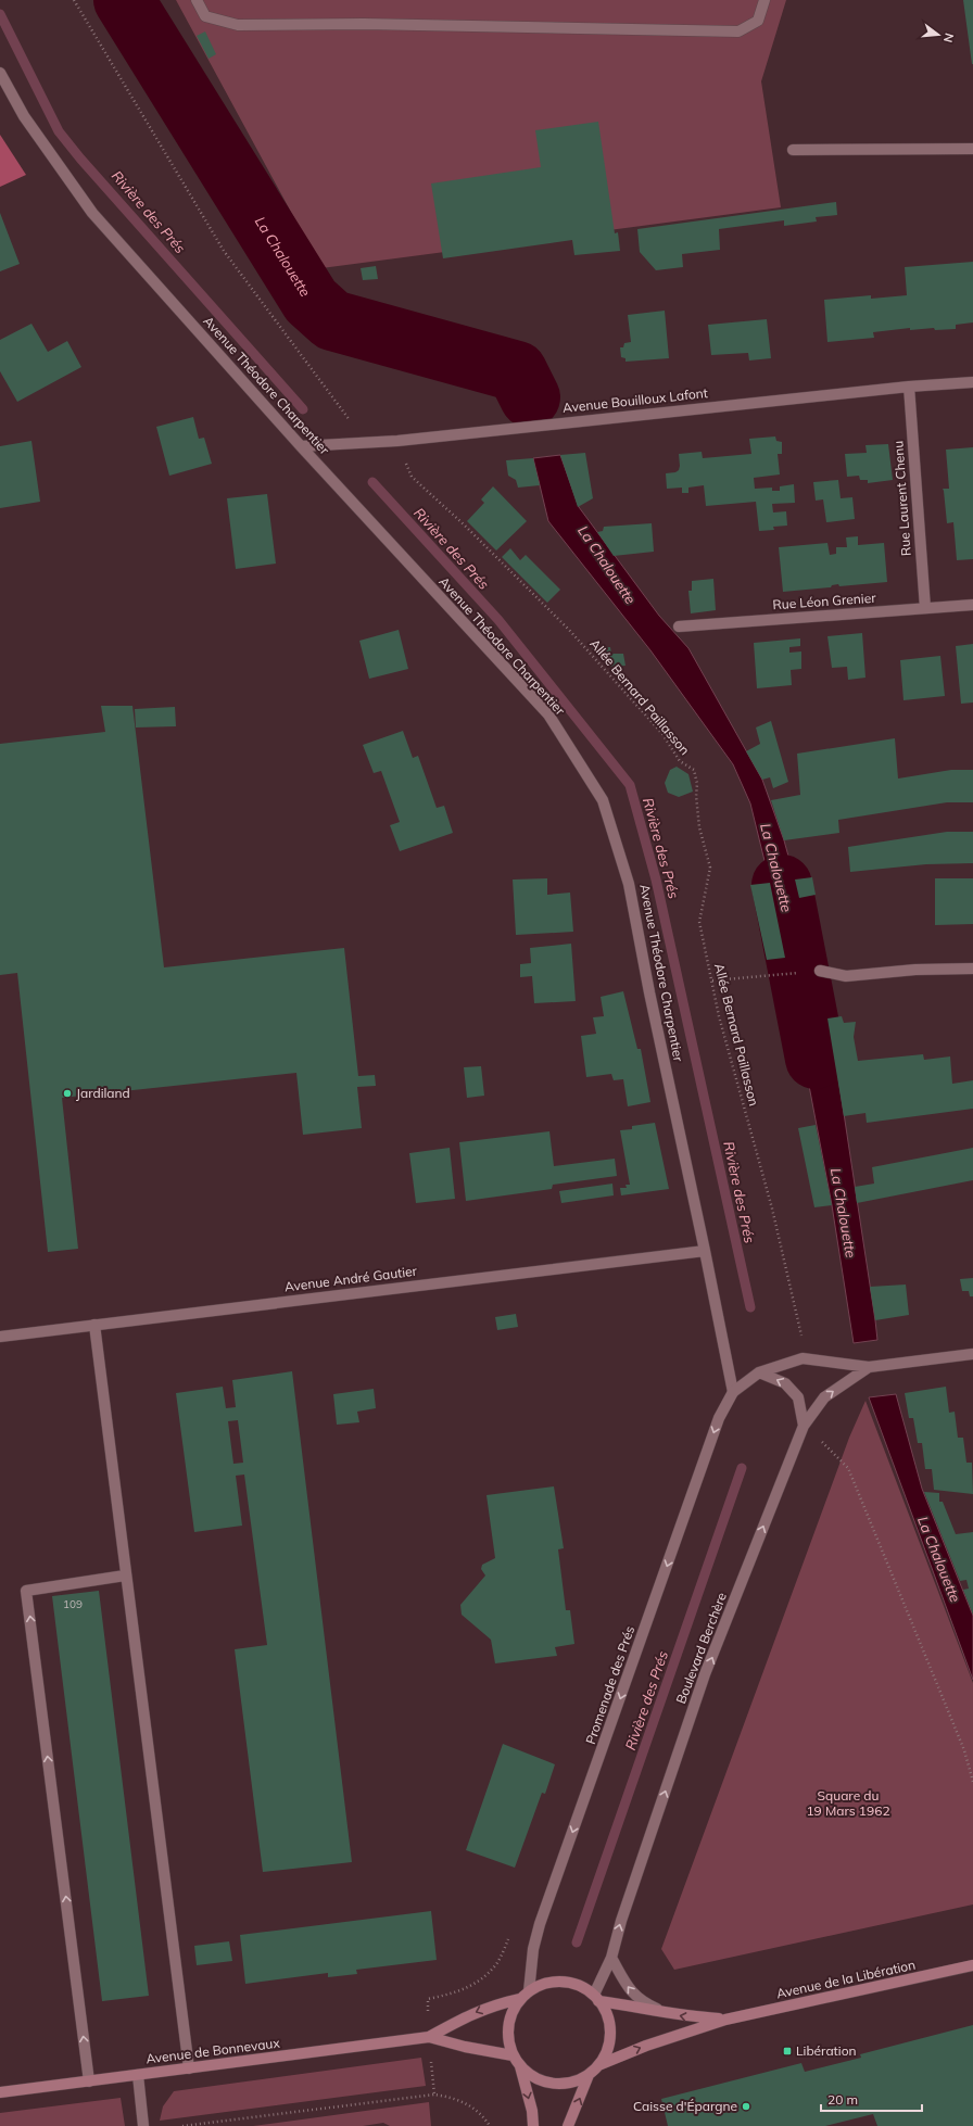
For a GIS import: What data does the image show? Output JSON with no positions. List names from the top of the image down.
{
  "streets": {
    "main road": ["Avenue de la Libération", "Avenue de Bonnevaux"],
    "street": [
      "Avenue Théodore Charpentier",
      "Avenue Bouilloux Lafont",
      "Rue Laurent Chenu",
      "Rue Léon Grenier",
      "Avenue André Gautier",
      "Boulevard Berchère",
      "Promenade des Prés"
    ],
    "path": ["Allée Bernard Paillasson"]
  },
  "crossings": [
    ["Avenue Théodore Charpentier", "Avenue Bouilloux Lafont"],
    ["Avenue Théodore Charpentier", "Avenue André Gautier"],
    ["Avenue Théodore Charpentier", "Promenade des Prés"],
    ["Avenue Bouilloux Lafont", "Rue Laurent Chenu"],
    ["Avenue Bouilloux Lafont", "Allée Bernard Paillasson"],
    ["Rue Laurent Chenu", "Rue Léon Grenier"],
    ["Boulevard Berchère", "Promenade des Prés"],
    ["Boulevard Berchère", "Avenue de la Libération"],
    ["Boulevard Berchère", "Avenue de Bonnevaux"],
    ["Promenade des Prés", "Avenue de la Libération"],
    ["Promenade des Prés", "Avenue de Bonnevaux"],
    ["Avenue de la Libération", "Avenue de Bonnevaux"]
  ],
  "one_way": ["Boulevard Berchère", "Promenade des Prés"],
  "water": ["Rivière des Prés", "La Chalouette"],
  "parks": ["Square du 19 Mars 1962"],
  "places": {
    "other": ["Jardiland", "Caisse d'Épargne"],
    "transit": ["Libération"]
  },
  "house_numbers": ["109"],
  "scale_bar": "20 m",
  "north": "right"
}
